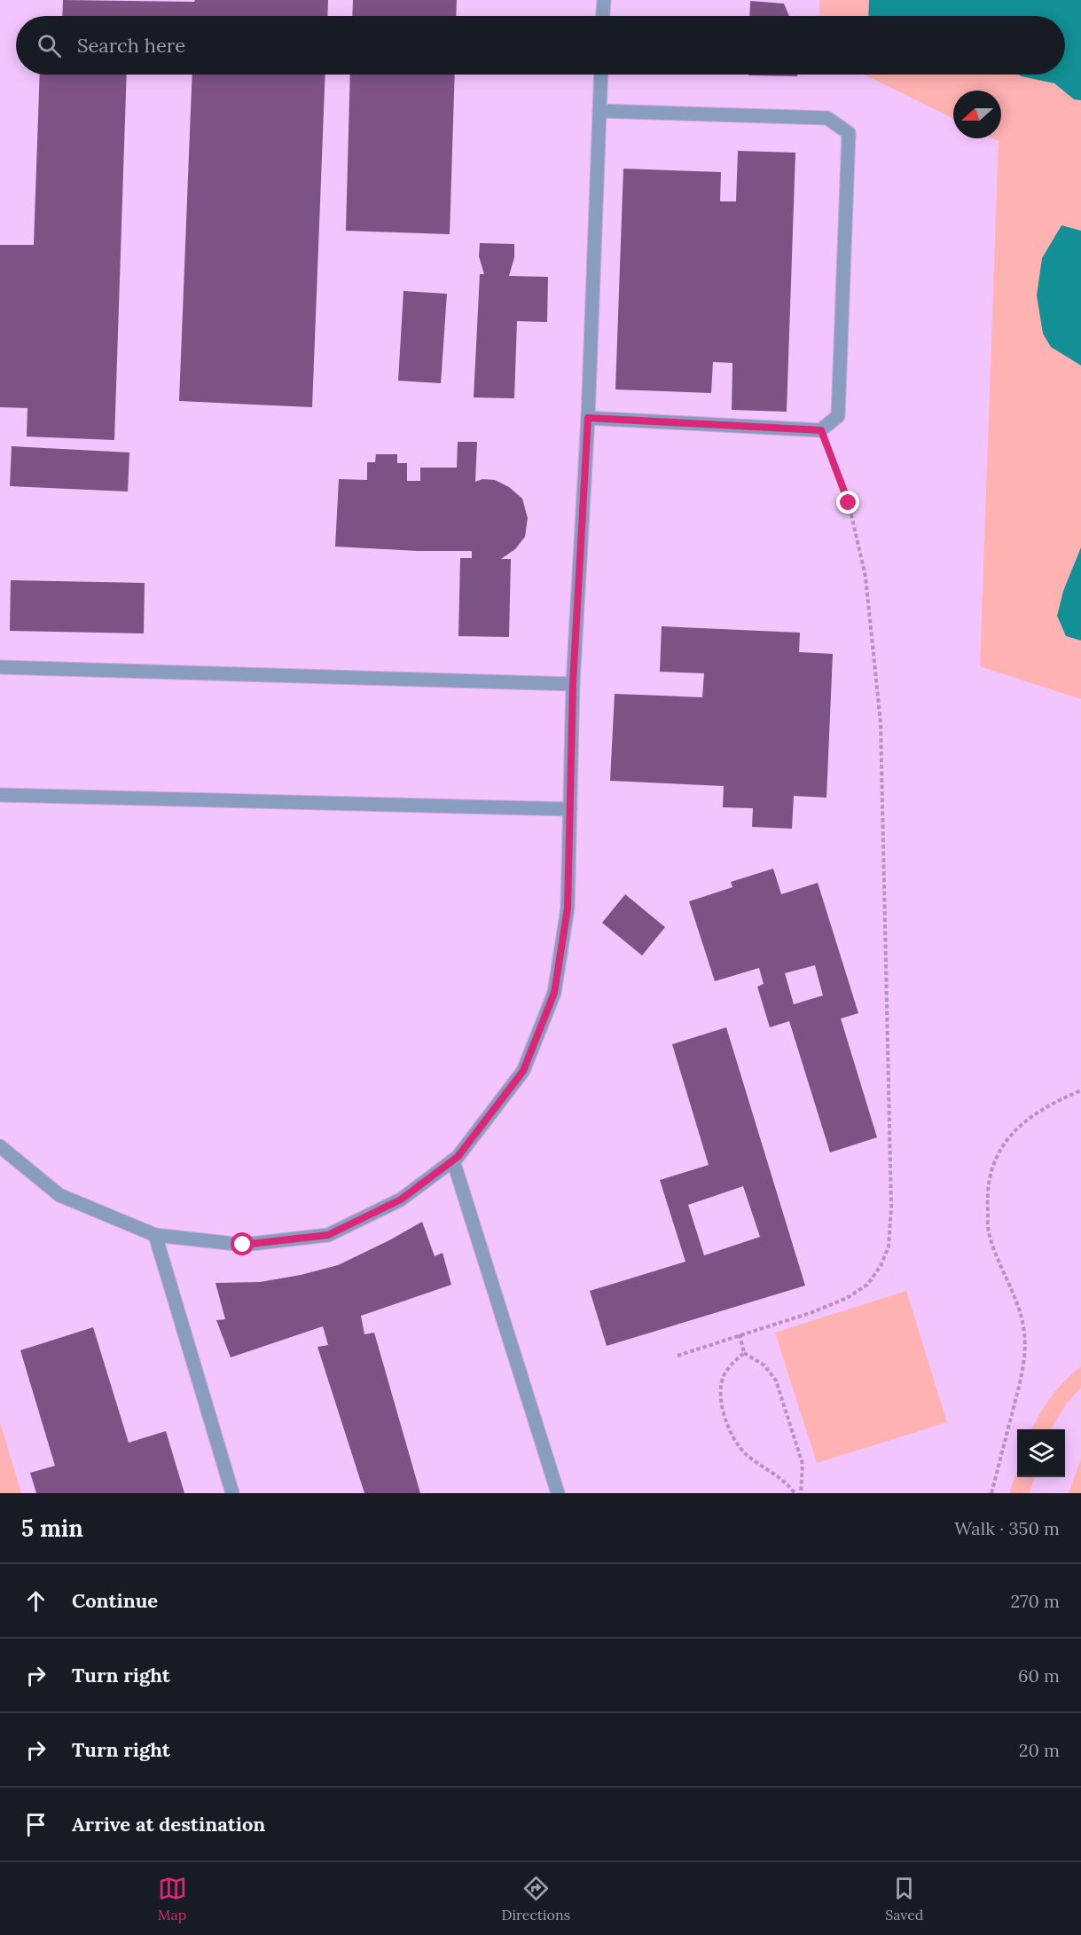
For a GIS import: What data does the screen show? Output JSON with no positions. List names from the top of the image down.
{
  "north": "left",
  "page": {
    "search": "Search here",
    "heading": ["5 min", "Walk · 350 m"],
    "list": [
      ["Continue", "270 m"],
      ["Turn right", "60 m"],
      ["Turn right", "20 m"],
      "Arrive at destination"
    ],
    "nav": ["Map", "Directions", "Saved"]
  }
}
